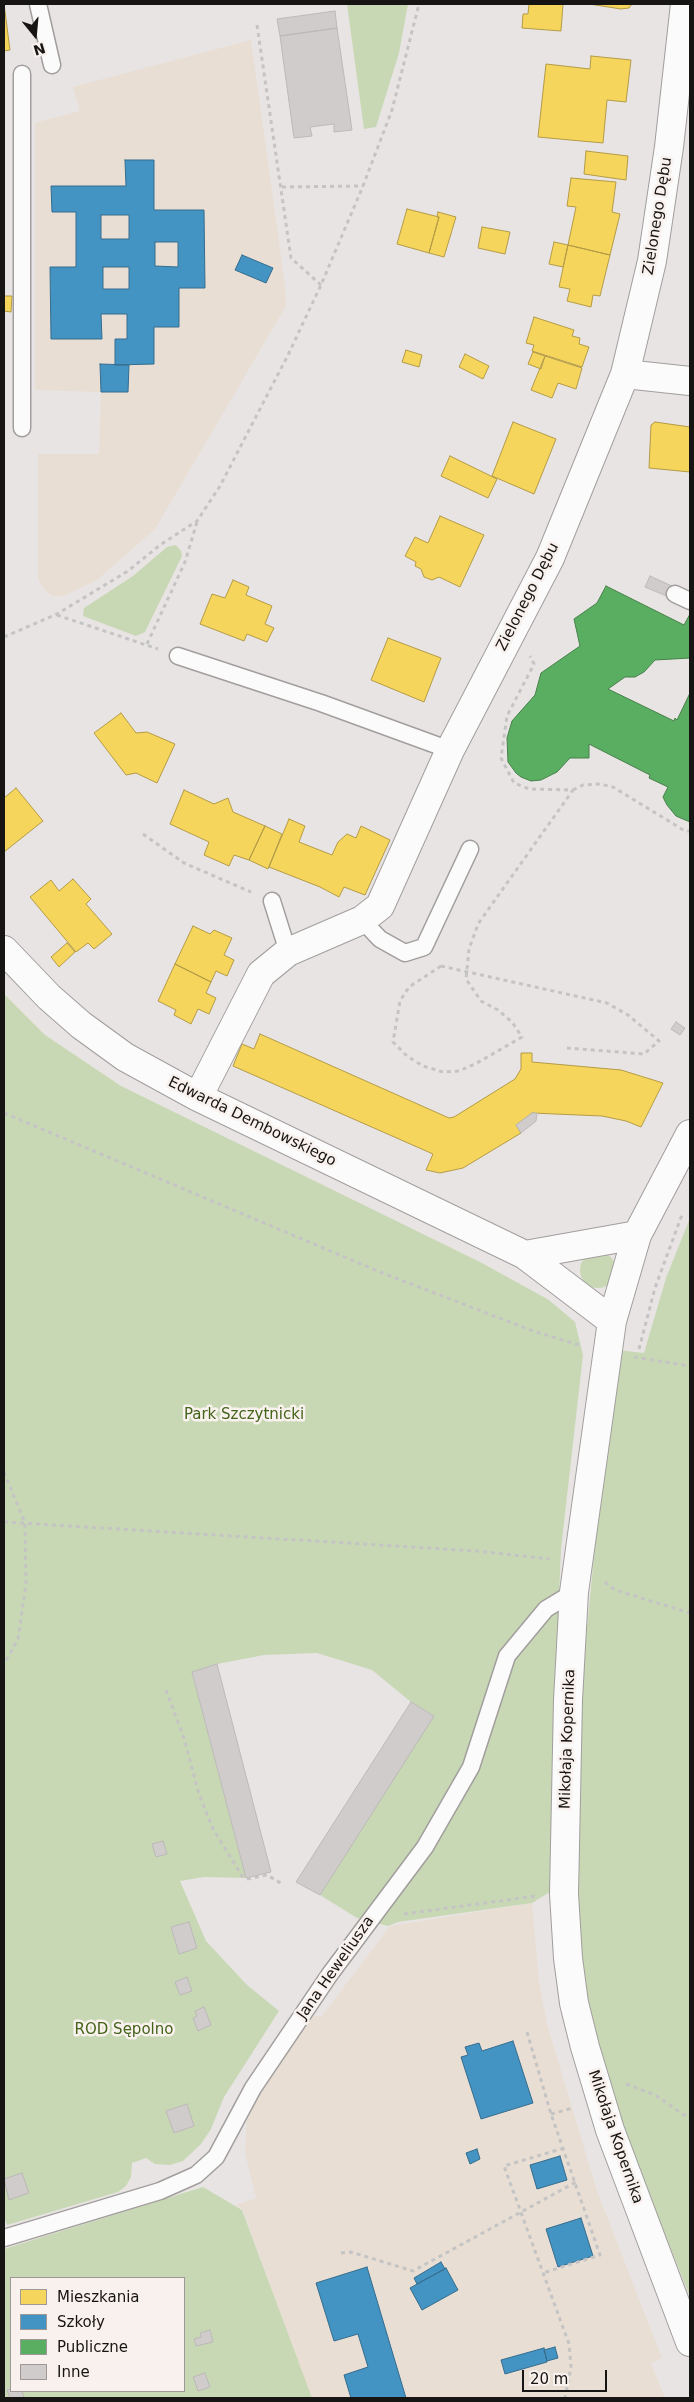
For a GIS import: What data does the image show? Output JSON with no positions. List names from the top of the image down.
{
  "streets": {
    "street": ["Zielonego Dębu", "Edwarda Dembowskiego", "Mikołaja Kopernika"],
    "lane": ["Jana Heweliusza"]
  },
  "crossings": [
    ["Zielonego Dębu", "Edwarda Dembowskiego"],
    ["Edwarda Dembowskiego", "Mikołaja Kopernika"],
    ["Mikołaja Kopernika", "Jana Heweliusza"]
  ],
  "parks": ["Park Szczytnicki", "ROD Sępolno"],
  "legend": [
    "Mieszkania",
    "Szkoły",
    "Publiczne",
    "Inne"
  ],
  "scale_bar": "20 m",
  "north": "bottom"
}
